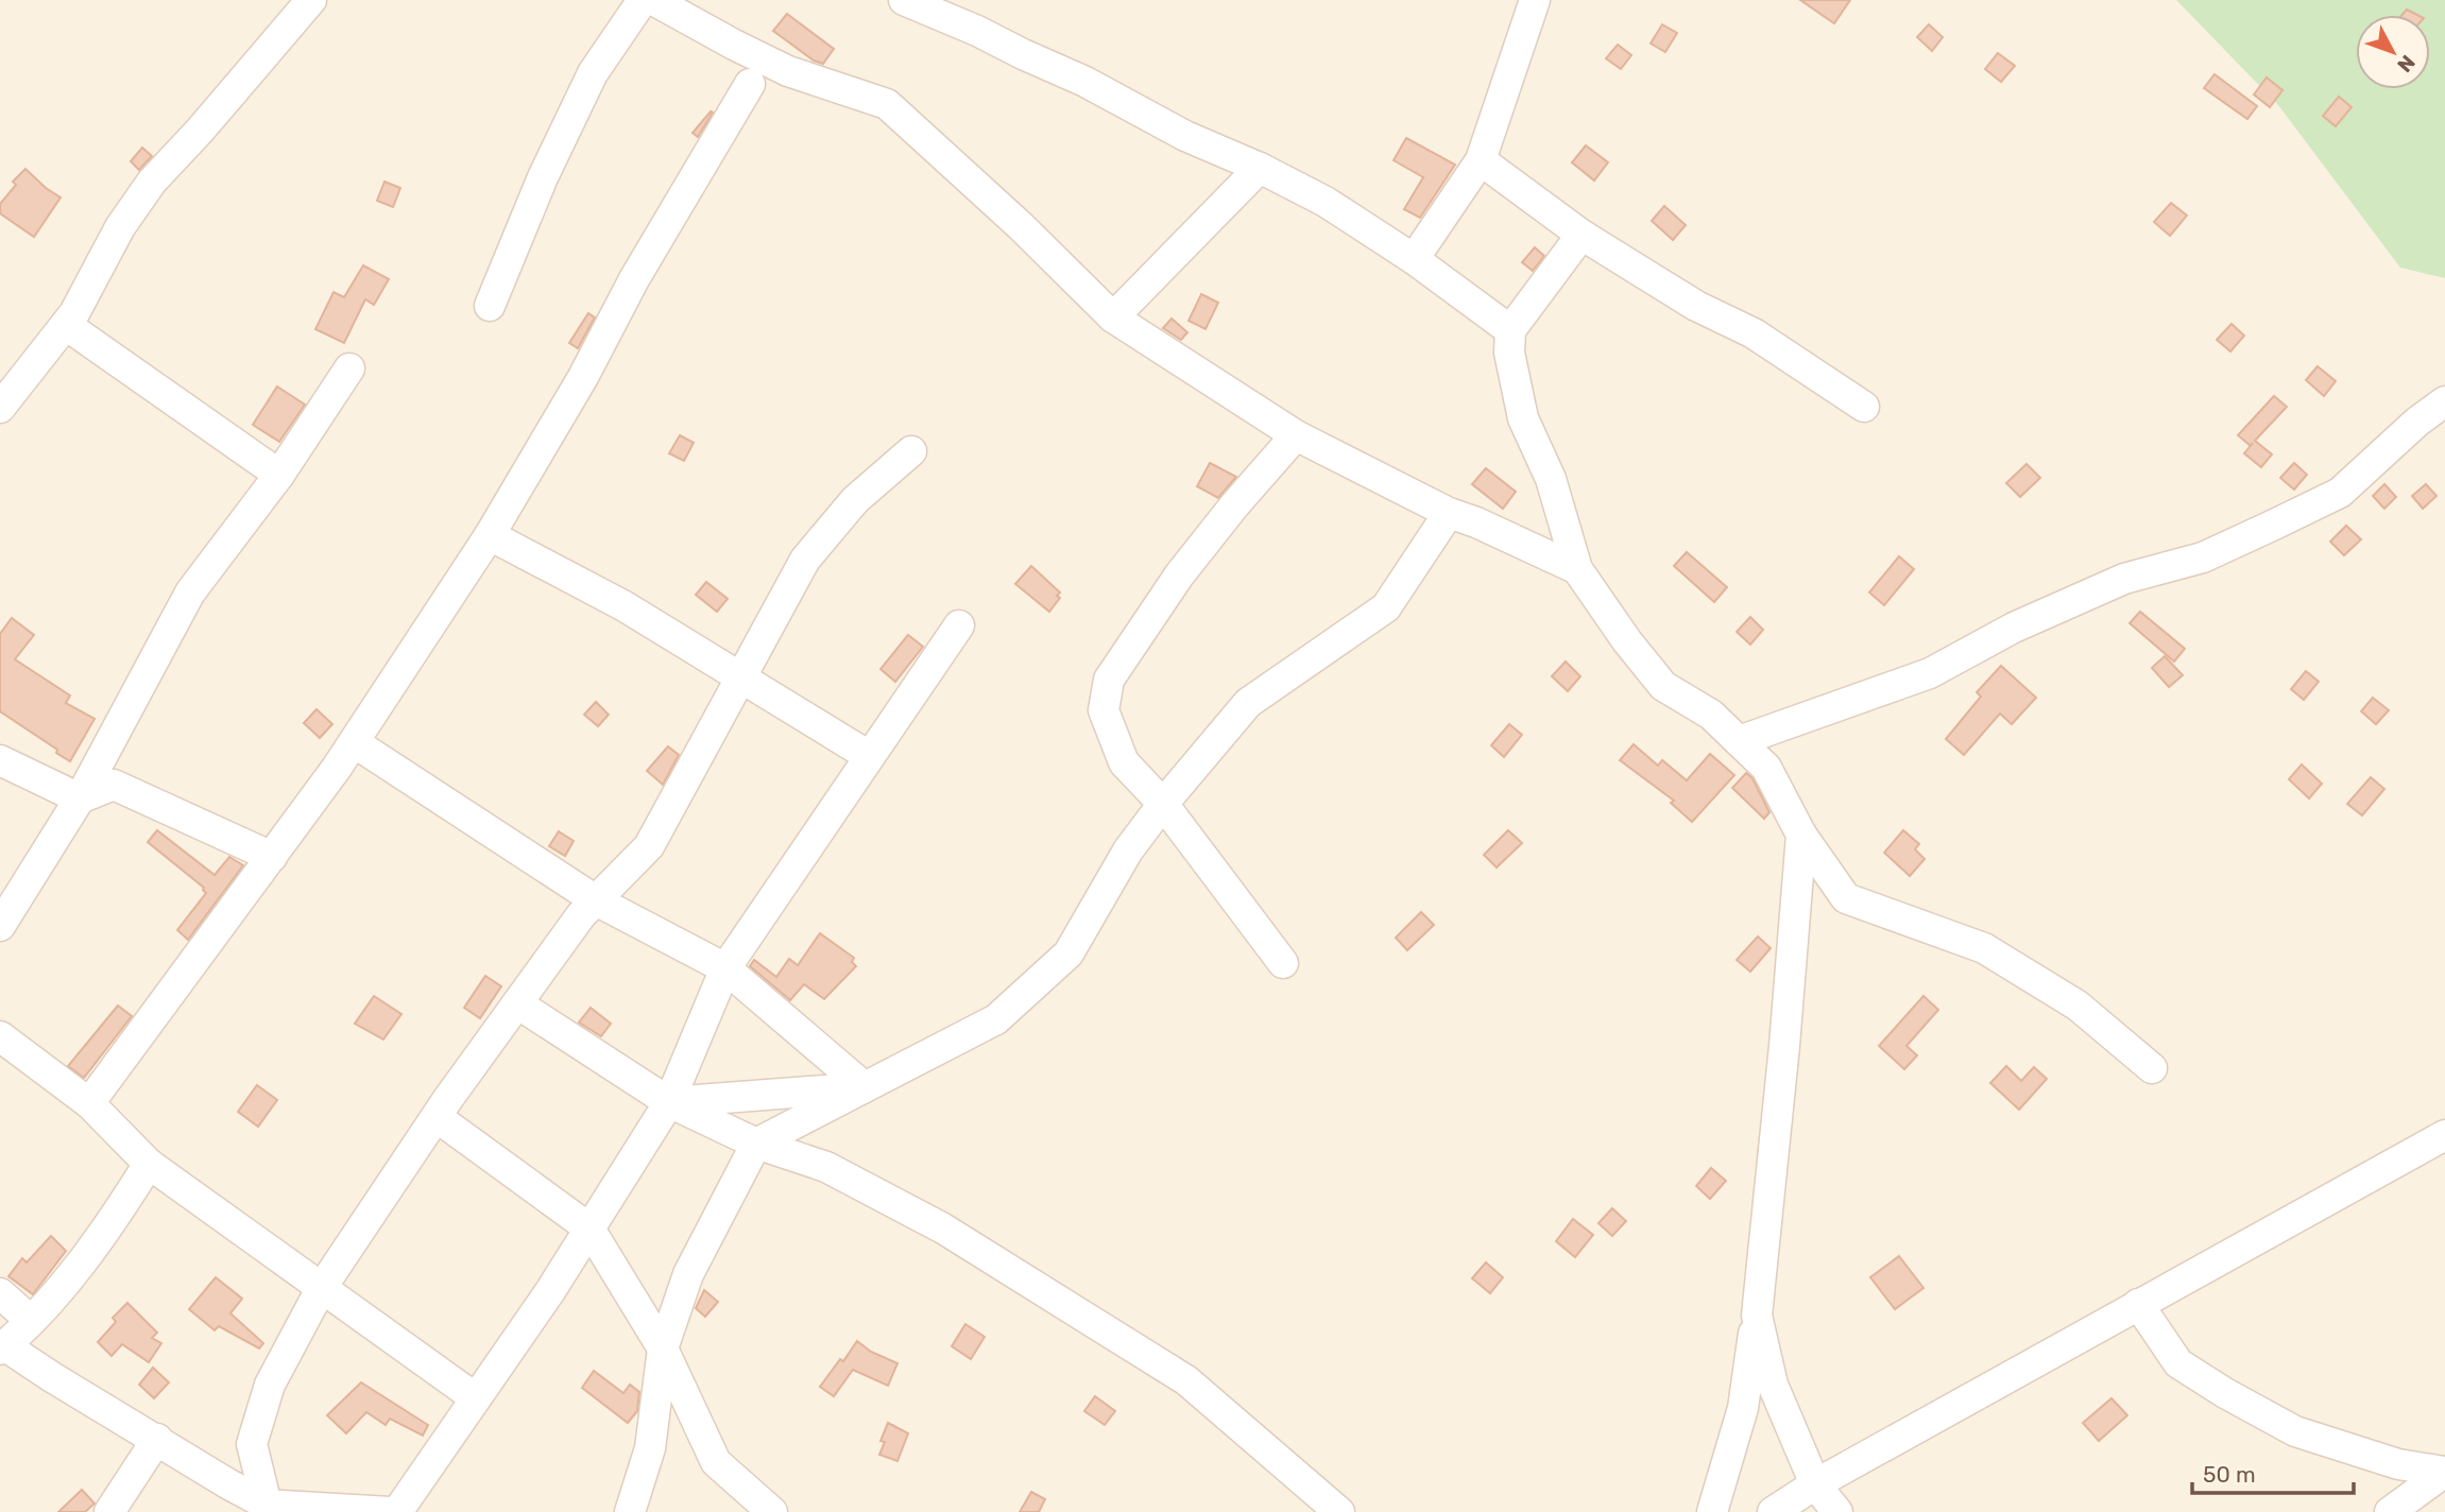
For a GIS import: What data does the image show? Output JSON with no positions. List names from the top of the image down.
{
  "scale_bar": "50 m",
  "north": "bottom right"
}
